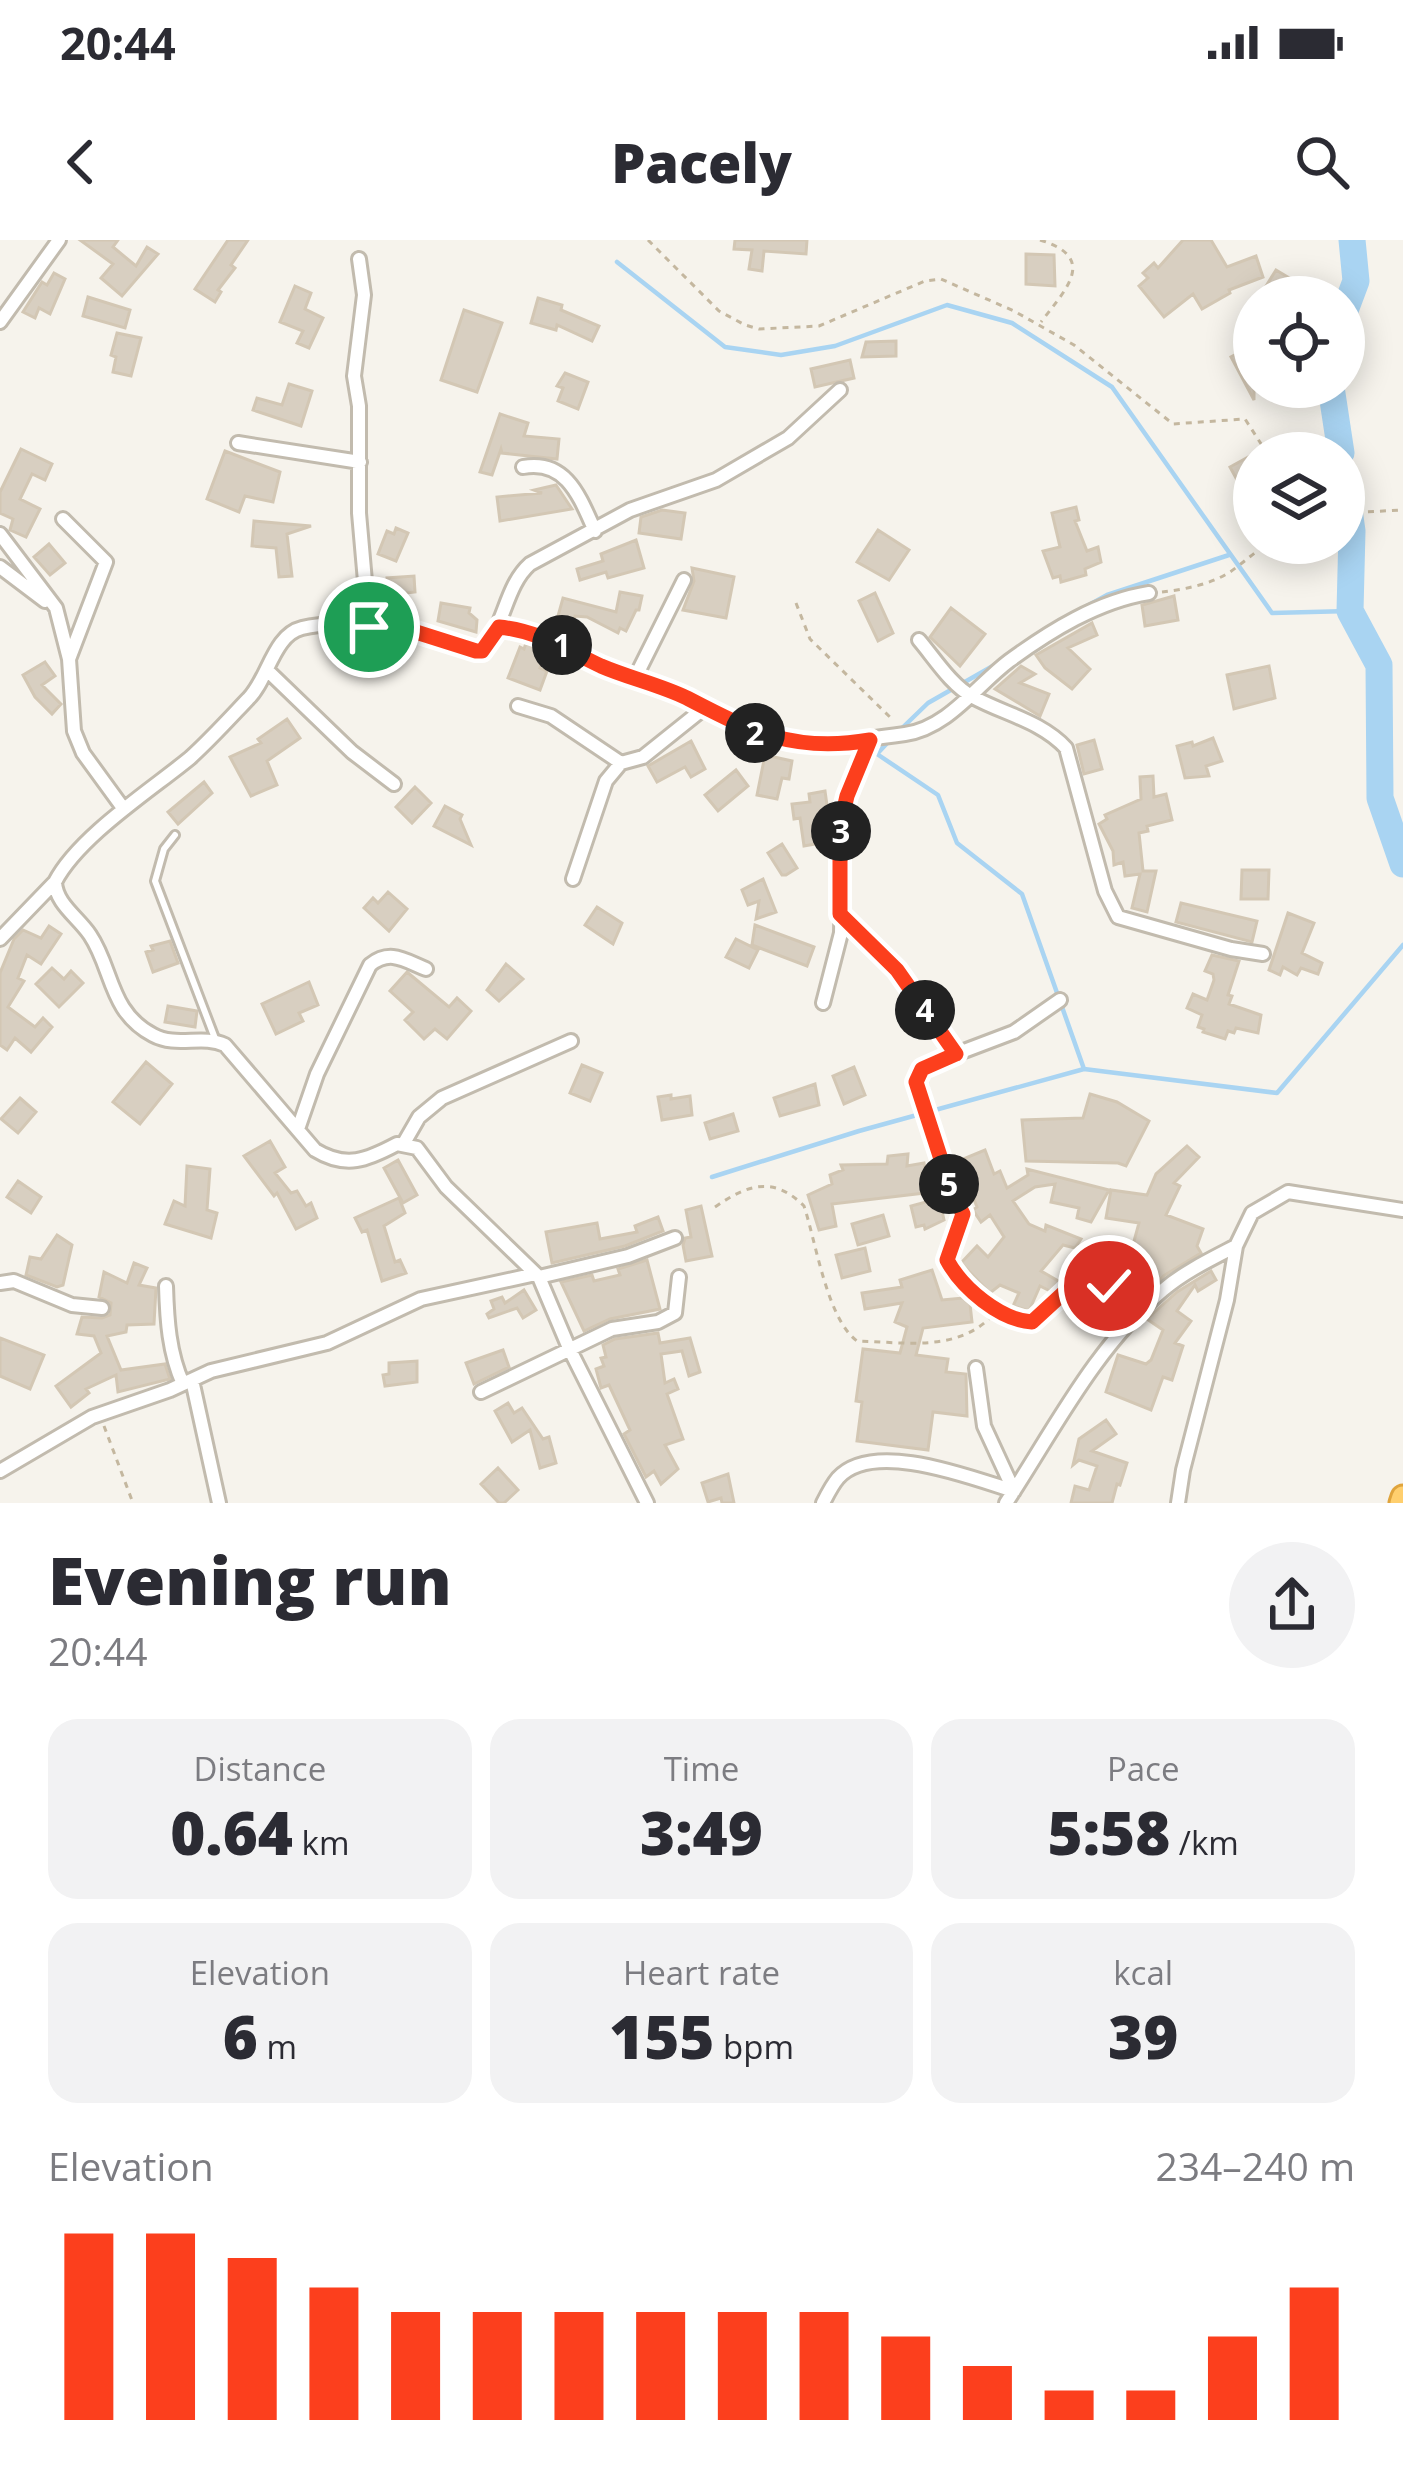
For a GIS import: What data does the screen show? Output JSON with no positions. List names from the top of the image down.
{
  "page": {
    "status": "20:44",
    "header": "Pacely",
    "pins": [
      "1",
      "2",
      "3",
      "4",
      "5"
    ],
    "heading": ["Evening run", "20:44"],
    "stats": [
      ["Distance", "0.64 km"],
      ["Time", "3:49"],
      ["Pace", "5:58 /km"],
      ["Elevation", "6 m"],
      ["Heart rate", "155 bpm"],
      ["kcal", "39"]
    ],
    "chart": ["Elevation", "234–240 m"]
  }
}
